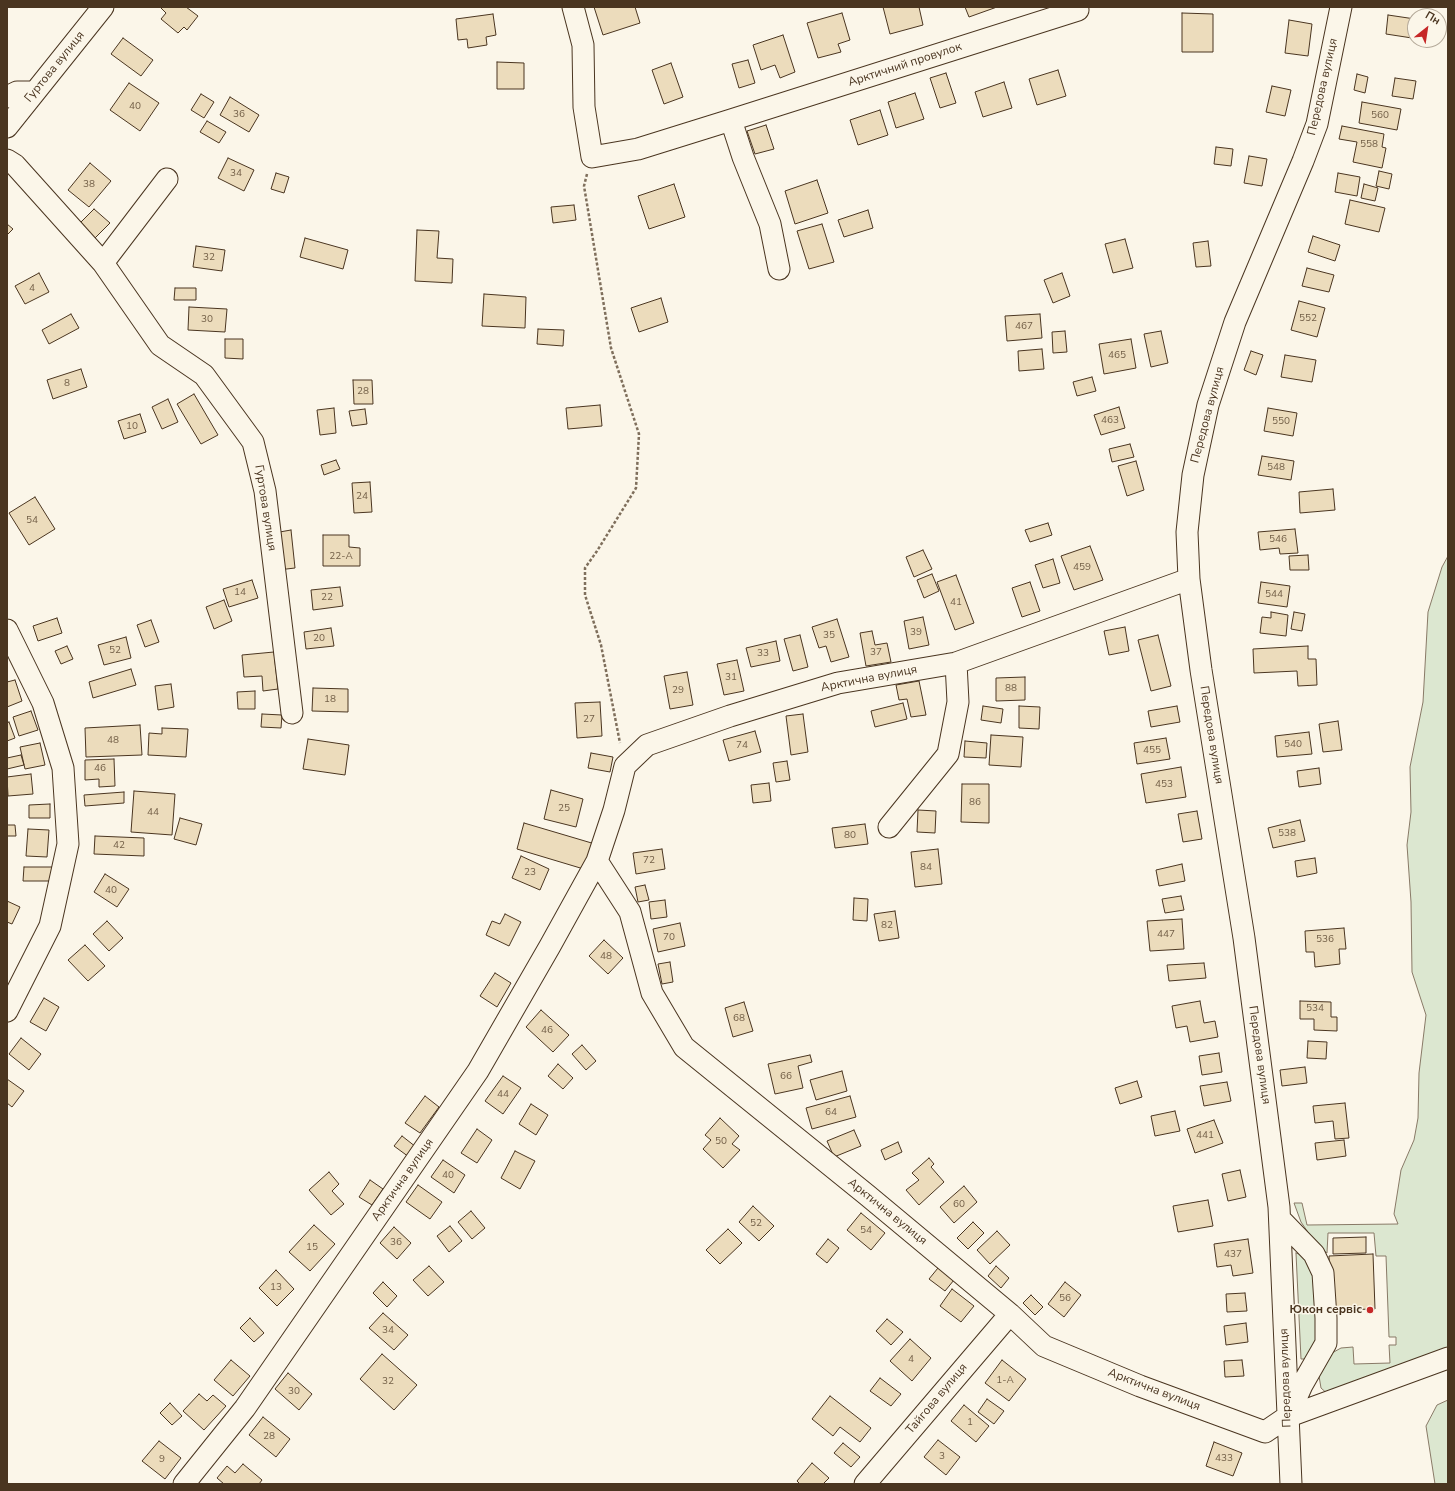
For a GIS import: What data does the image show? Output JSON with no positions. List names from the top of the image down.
{
  "streets": {
    "street": [
      "Арктичний провулок",
      "Гуртова вулиця",
      "Передова вулиця",
      "Арктична вулиця",
      "Тайгова вулиця"
    ]
  },
  "crossings": [
    ["Передова вулиця", "Арктична вулиця"],
    ["Арктична вулиця", "Тайгова вулиця"]
  ],
  "places": ["Юкон сервіс"],
  "house_numbers": [
    "40",
    "36",
    "560",
    "558",
    "34",
    "38",
    "32",
    "4",
    "552",
    "30",
    "467",
    "465",
    "8",
    "28",
    "463",
    "550",
    "10",
    "548",
    "24",
    "54",
    "546",
    "22-А",
    "459",
    "14",
    "544",
    "22",
    "41",
    "39",
    "35",
    "20",
    "52",
    "37",
    "33",
    "31",
    "88",
    "29",
    "18",
    "27",
    "48",
    "540",
    "74",
    "455",
    "46",
    "453",
    "86",
    "25",
    "44",
    "538",
    "80",
    "42",
    "72",
    "84",
    "23",
    "40",
    "82",
    "447",
    "70",
    "536",
    "48",
    "534",
    "68",
    "46",
    "66",
    "44",
    "64",
    "441",
    "50",
    "40",
    "60",
    "52",
    "54",
    "36",
    "15",
    "437",
    "13",
    "56",
    "34",
    "4",
    "1-А",
    "32",
    "30",
    "1",
    "28",
    "3",
    "433",
    "9"
  ],
  "north": "top right"
}
